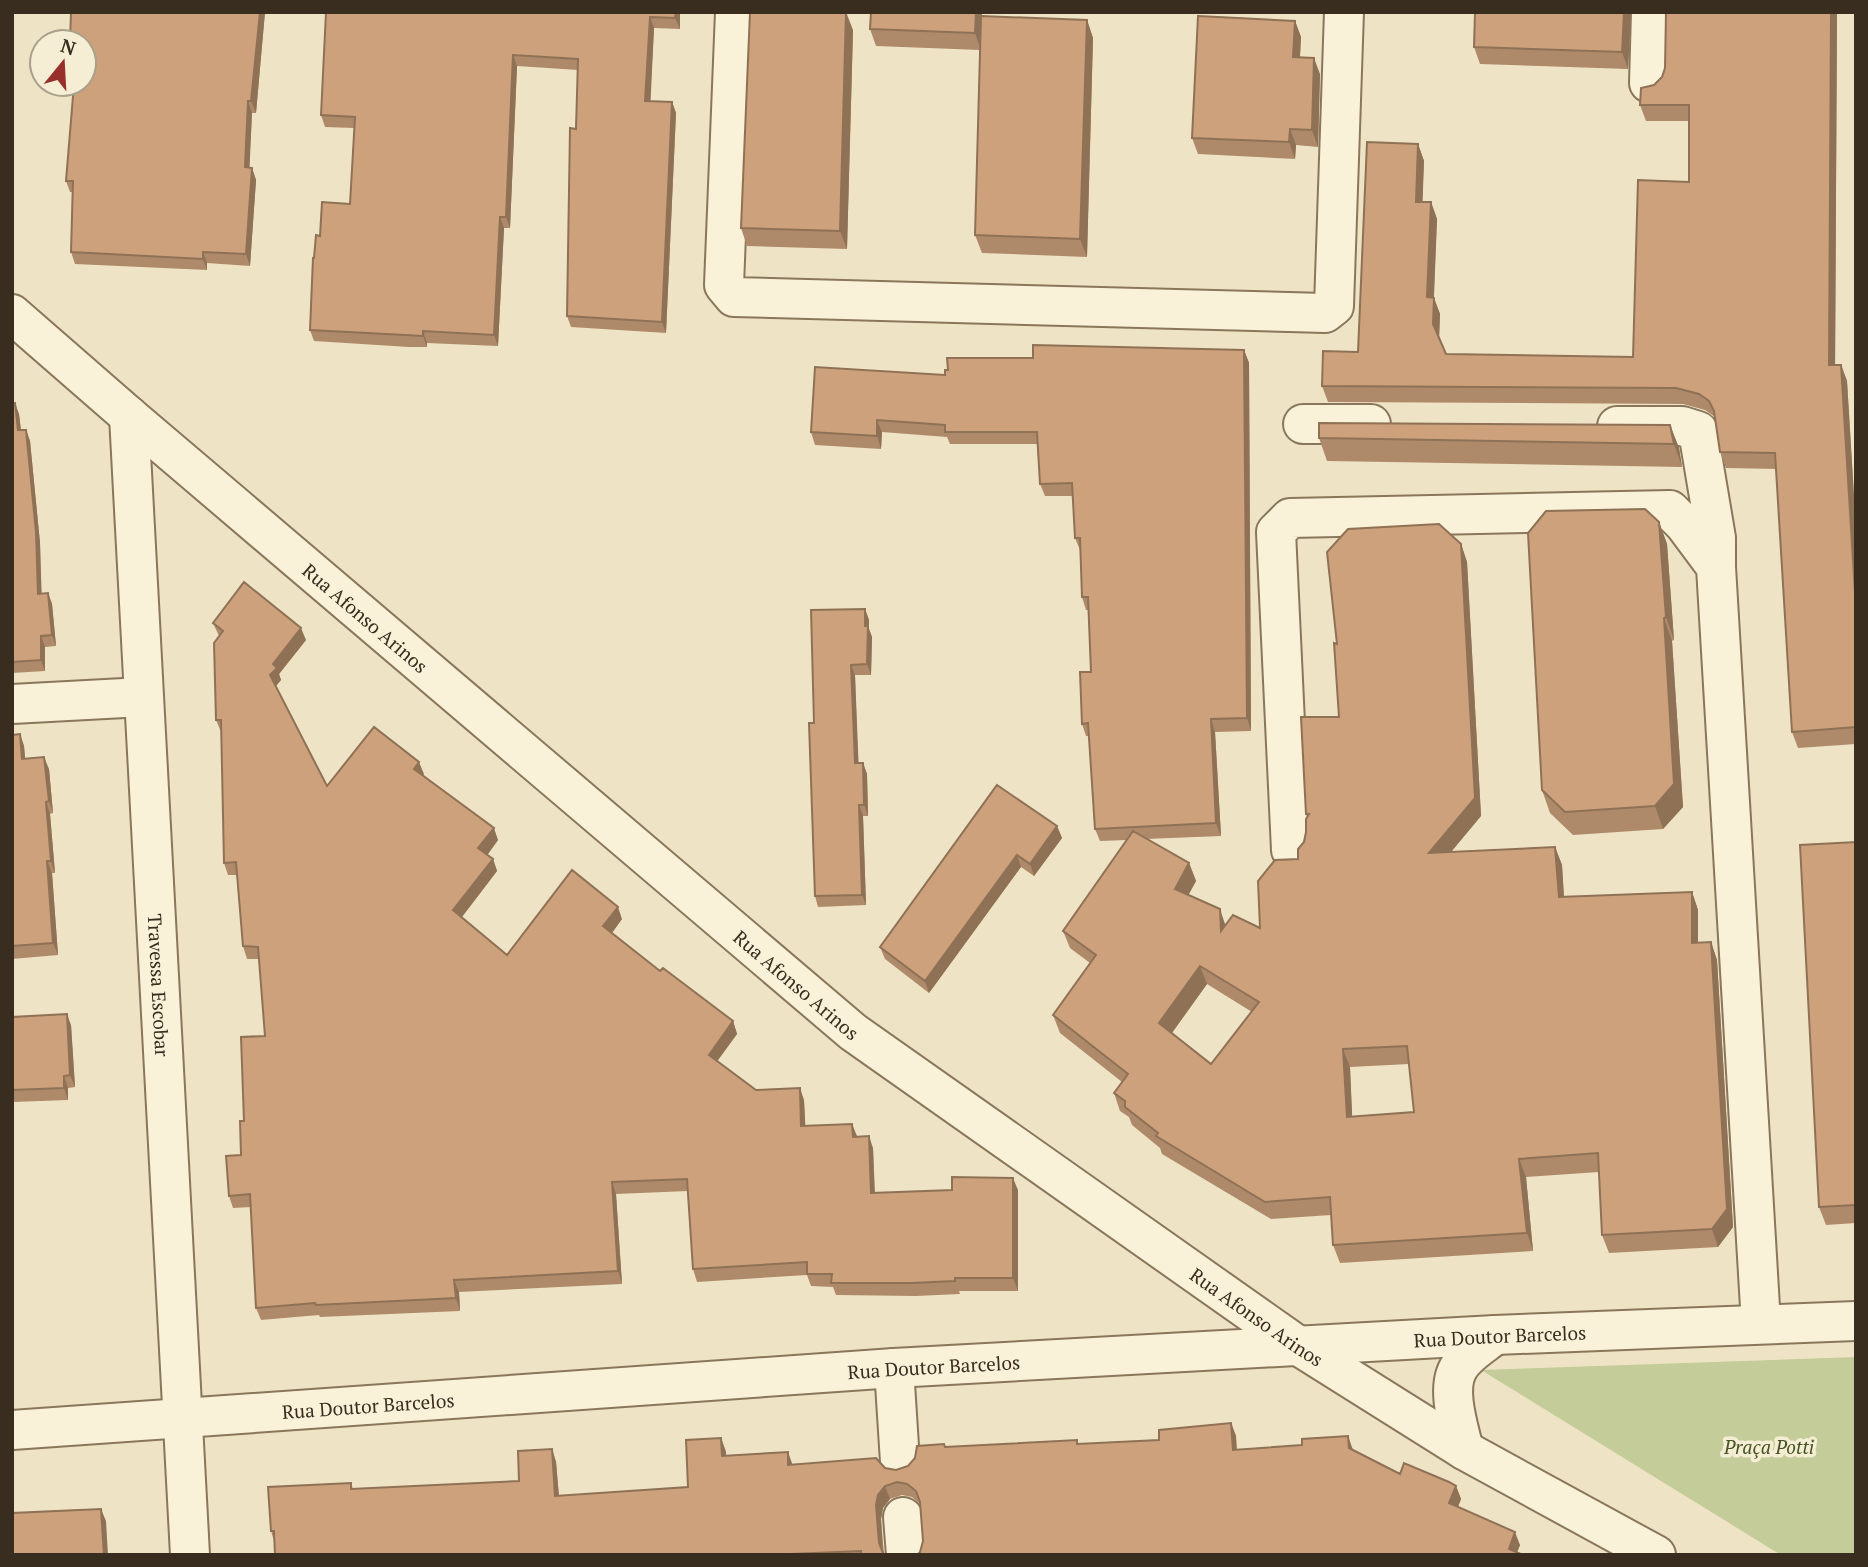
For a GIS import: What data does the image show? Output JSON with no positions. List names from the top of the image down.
{
  "streets": {
    "street": ["Rua Afonso Arinos", "Travessa Escobar", "Rua Doutor Barcelos"]
  },
  "crossings": [
    ["Rua Afonso Arinos", "Travessa Escobar"],
    ["Rua Afonso Arinos", "Rua Doutor Barcelos"],
    ["Travessa Escobar", "Rua Doutor Barcelos"]
  ],
  "parks": ["Praça Potti"],
  "north": "top"
}
